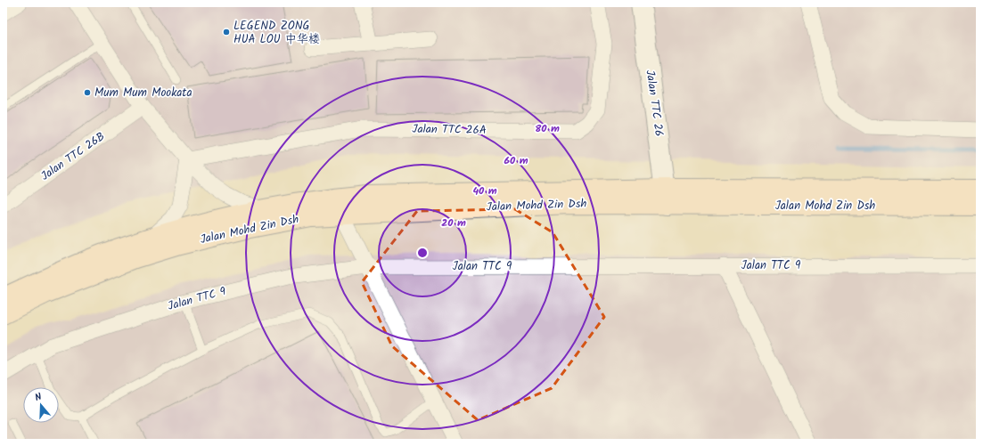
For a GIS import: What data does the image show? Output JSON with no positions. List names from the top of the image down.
{
  "streets": {
    "main road": ["Jalan Mohd Zin Dsh"],
    "street": [
      "Jalan TTC 26",
      "Jalan TTC 26A",
      "Jalan TTC 26B",
      "Jalan TTC 9"
    ]
  },
  "crossings": [
    ["Jalan TTC 26", "Jalan Mohd Zin Dsh"]
  ],
  "places": ["LEGEND ZONG HUA LOU 中华楼", "Mum Mum Mookata"],
  "north": "top",
  "rings": [
    "80 m",
    "60 m",
    "40 m",
    "20 m"
  ]
}
